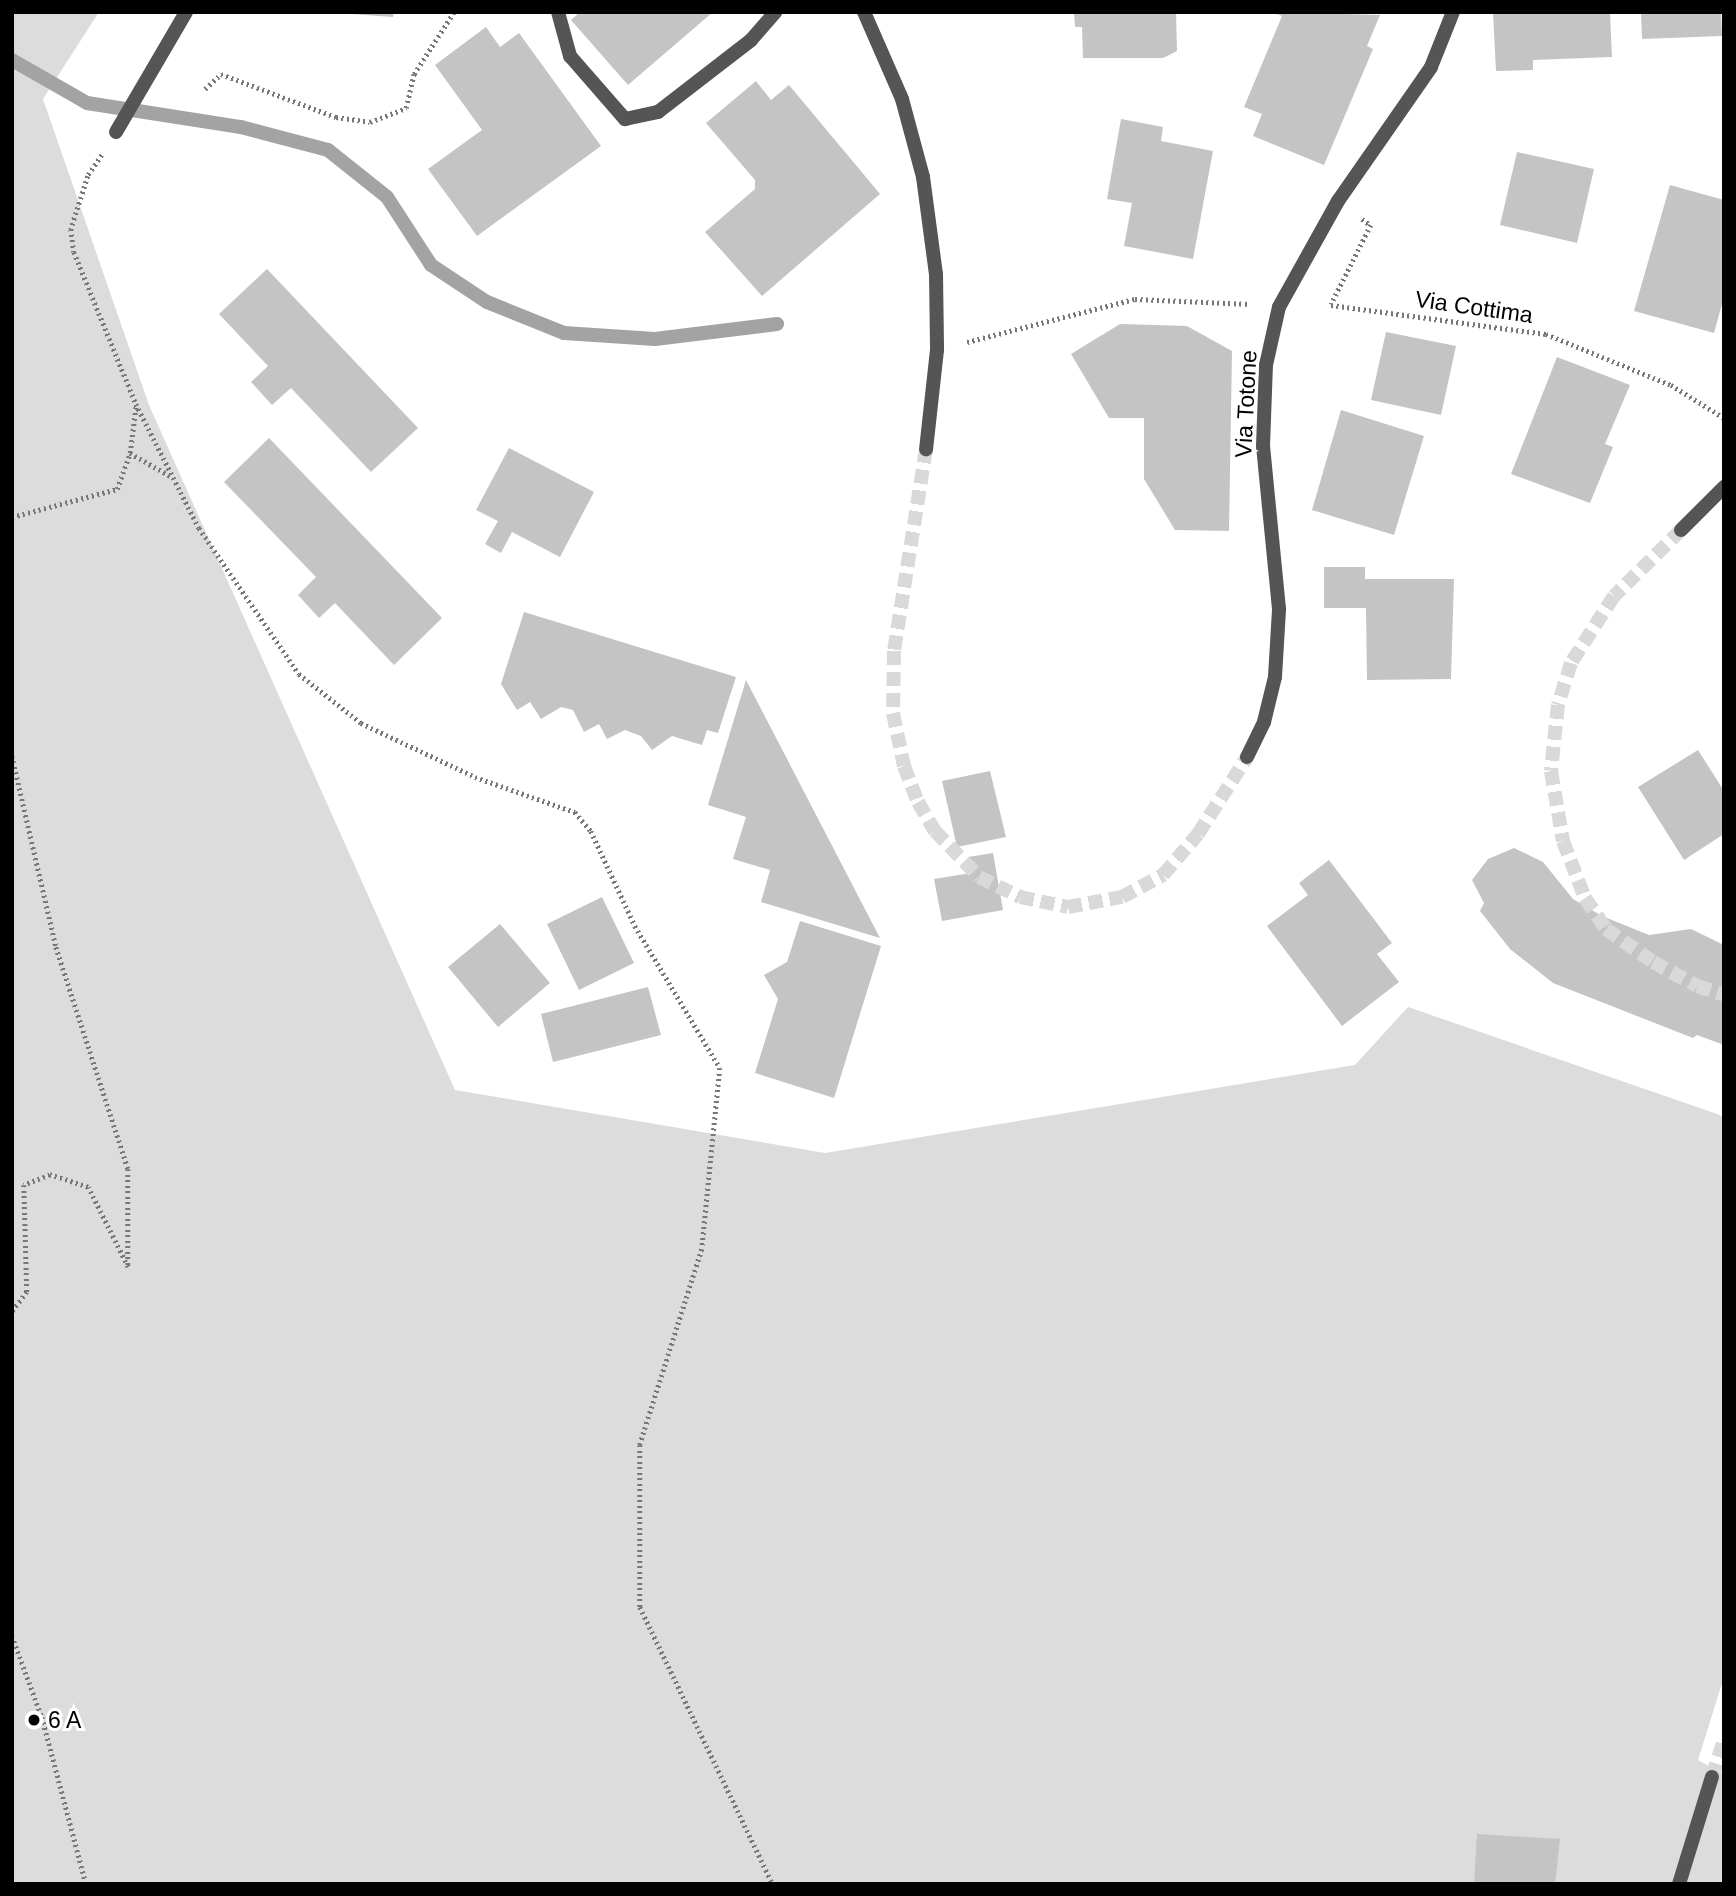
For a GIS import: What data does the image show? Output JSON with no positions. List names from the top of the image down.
{
  "streets": {
    "street": ["Via Totone"],
    "path": ["Via Cottima"]
  },
  "crossings": [
    ["Via Cottima", "Via Totone"]
  ],
  "places": ["6 A"]
}
